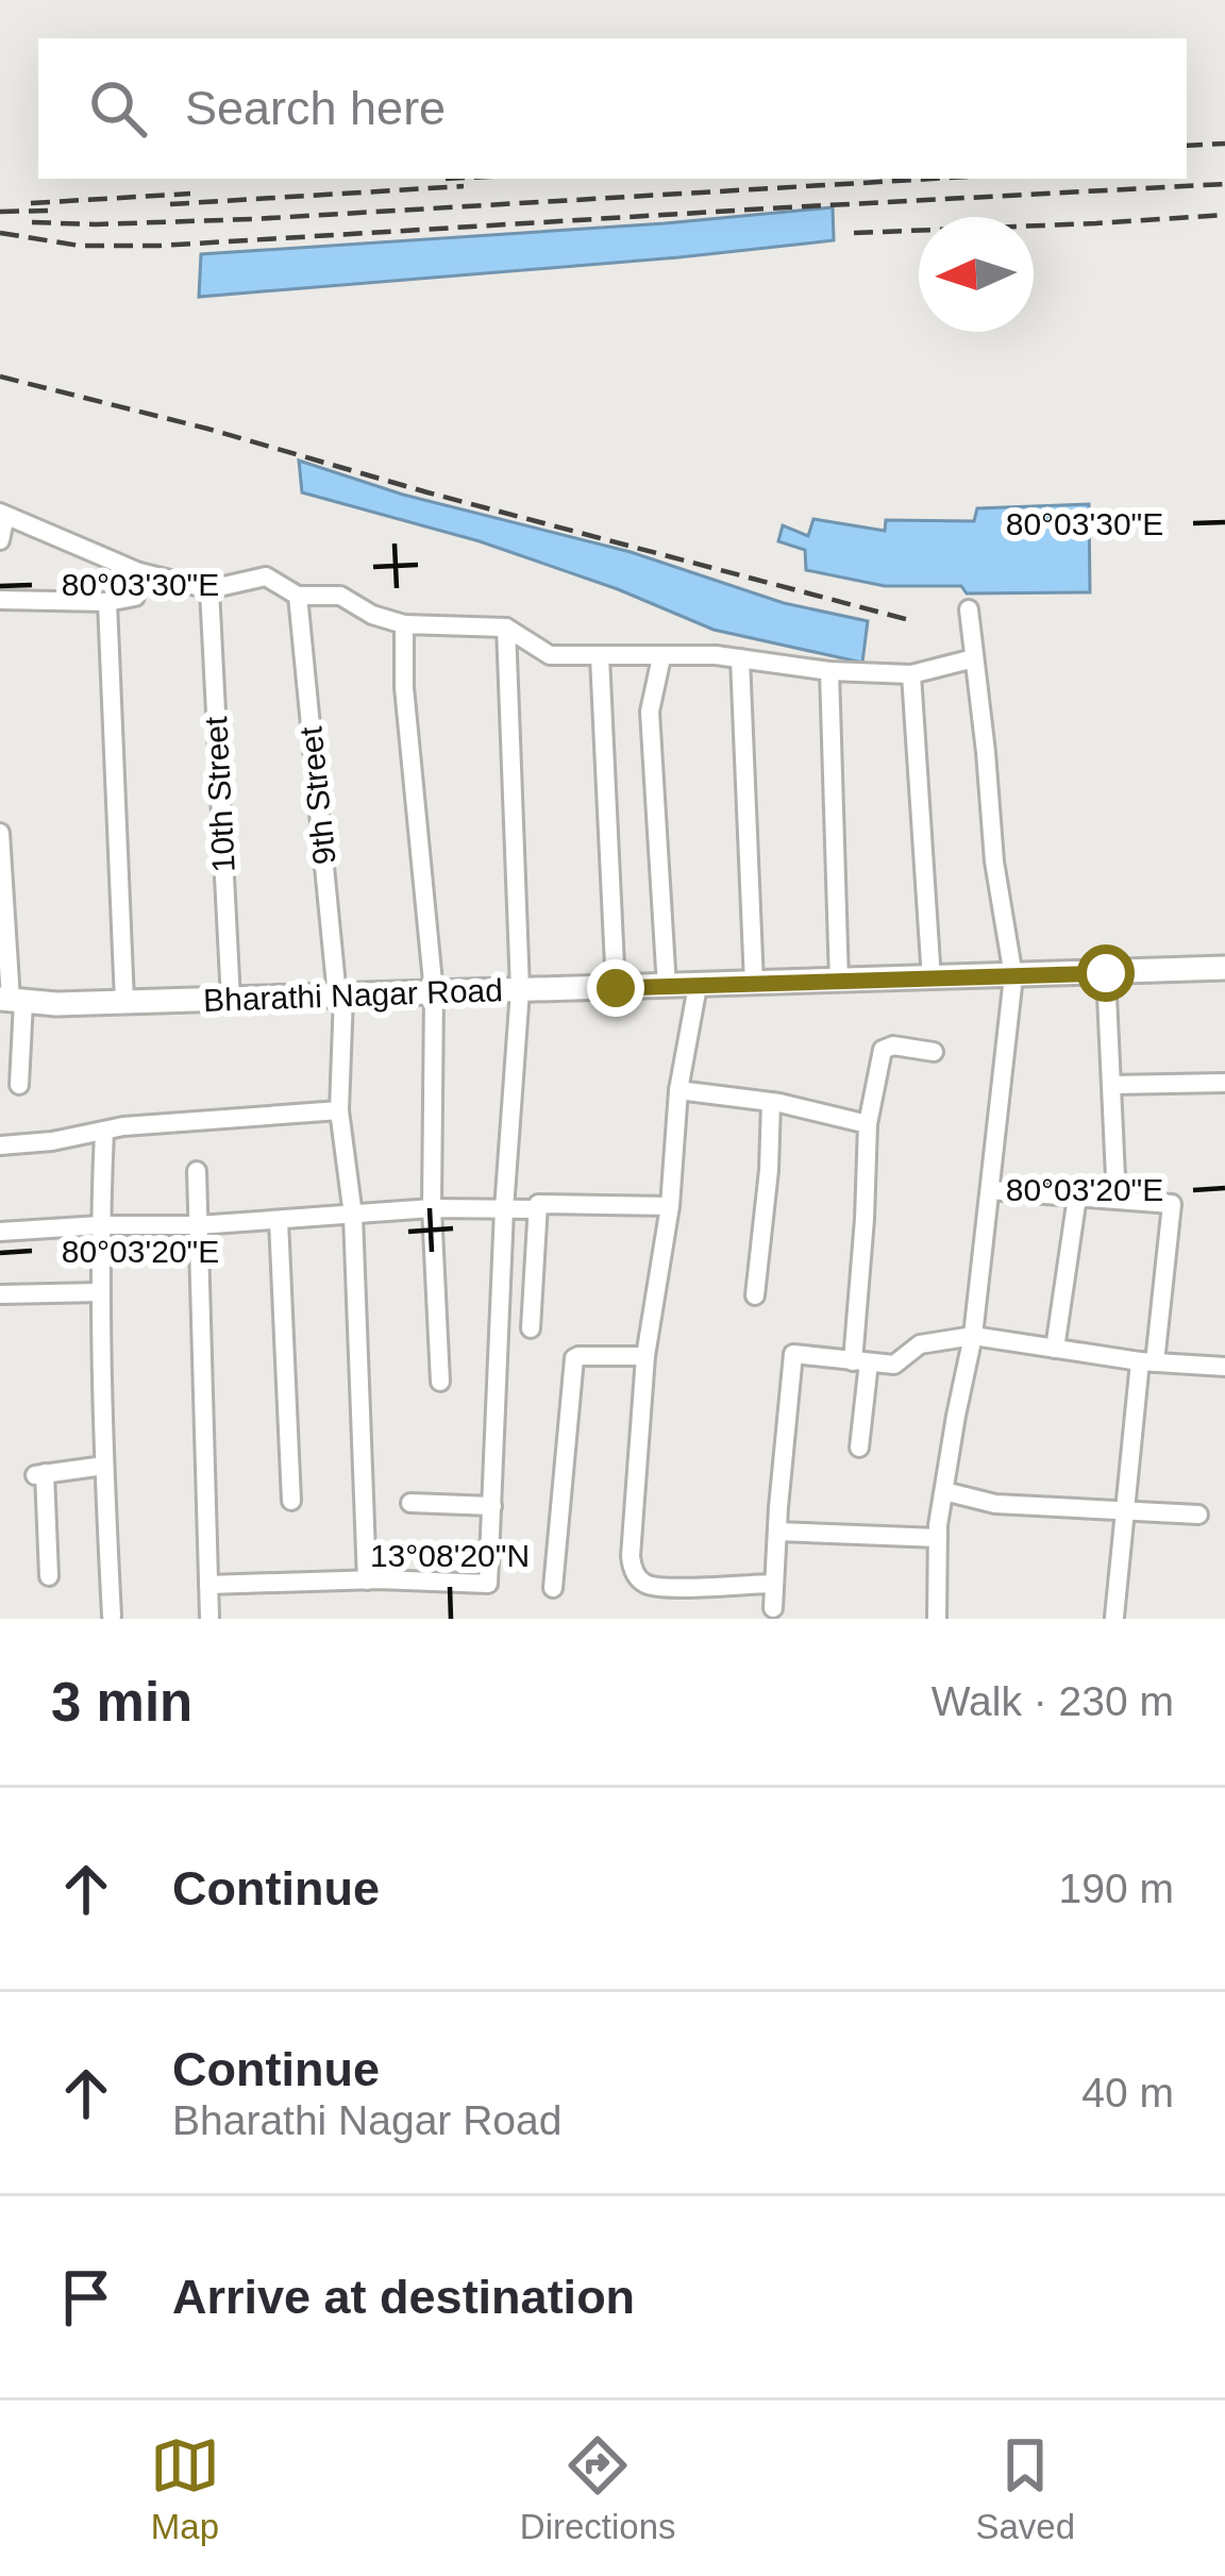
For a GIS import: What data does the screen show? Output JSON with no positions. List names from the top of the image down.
{
  "streets": {
    "main road": ["Bharathi Nagar Road"],
    "street": ["10th Street", "9th Street"]
  },
  "crossings": [
    ["10th Street", "Bharathi Nagar Road"],
    ["9th Street", "Bharathi Nagar Road"]
  ],
  "north": "left",
  "page": {
    "search": "Search here",
    "heading": ["3 min", "Walk · 230 m"],
    "list": [
      ["Continue", "190 m"],
      ["Continue", "Bharathi Nagar Road", "40 m"],
      "Arrive at destination"
    ],
    "nav": ["Map", "Directions", "Saved"]
  },
  "coordinates": ["80°03'30\"E", "80°03'20\"E", "13°08'20\"N"]
}
